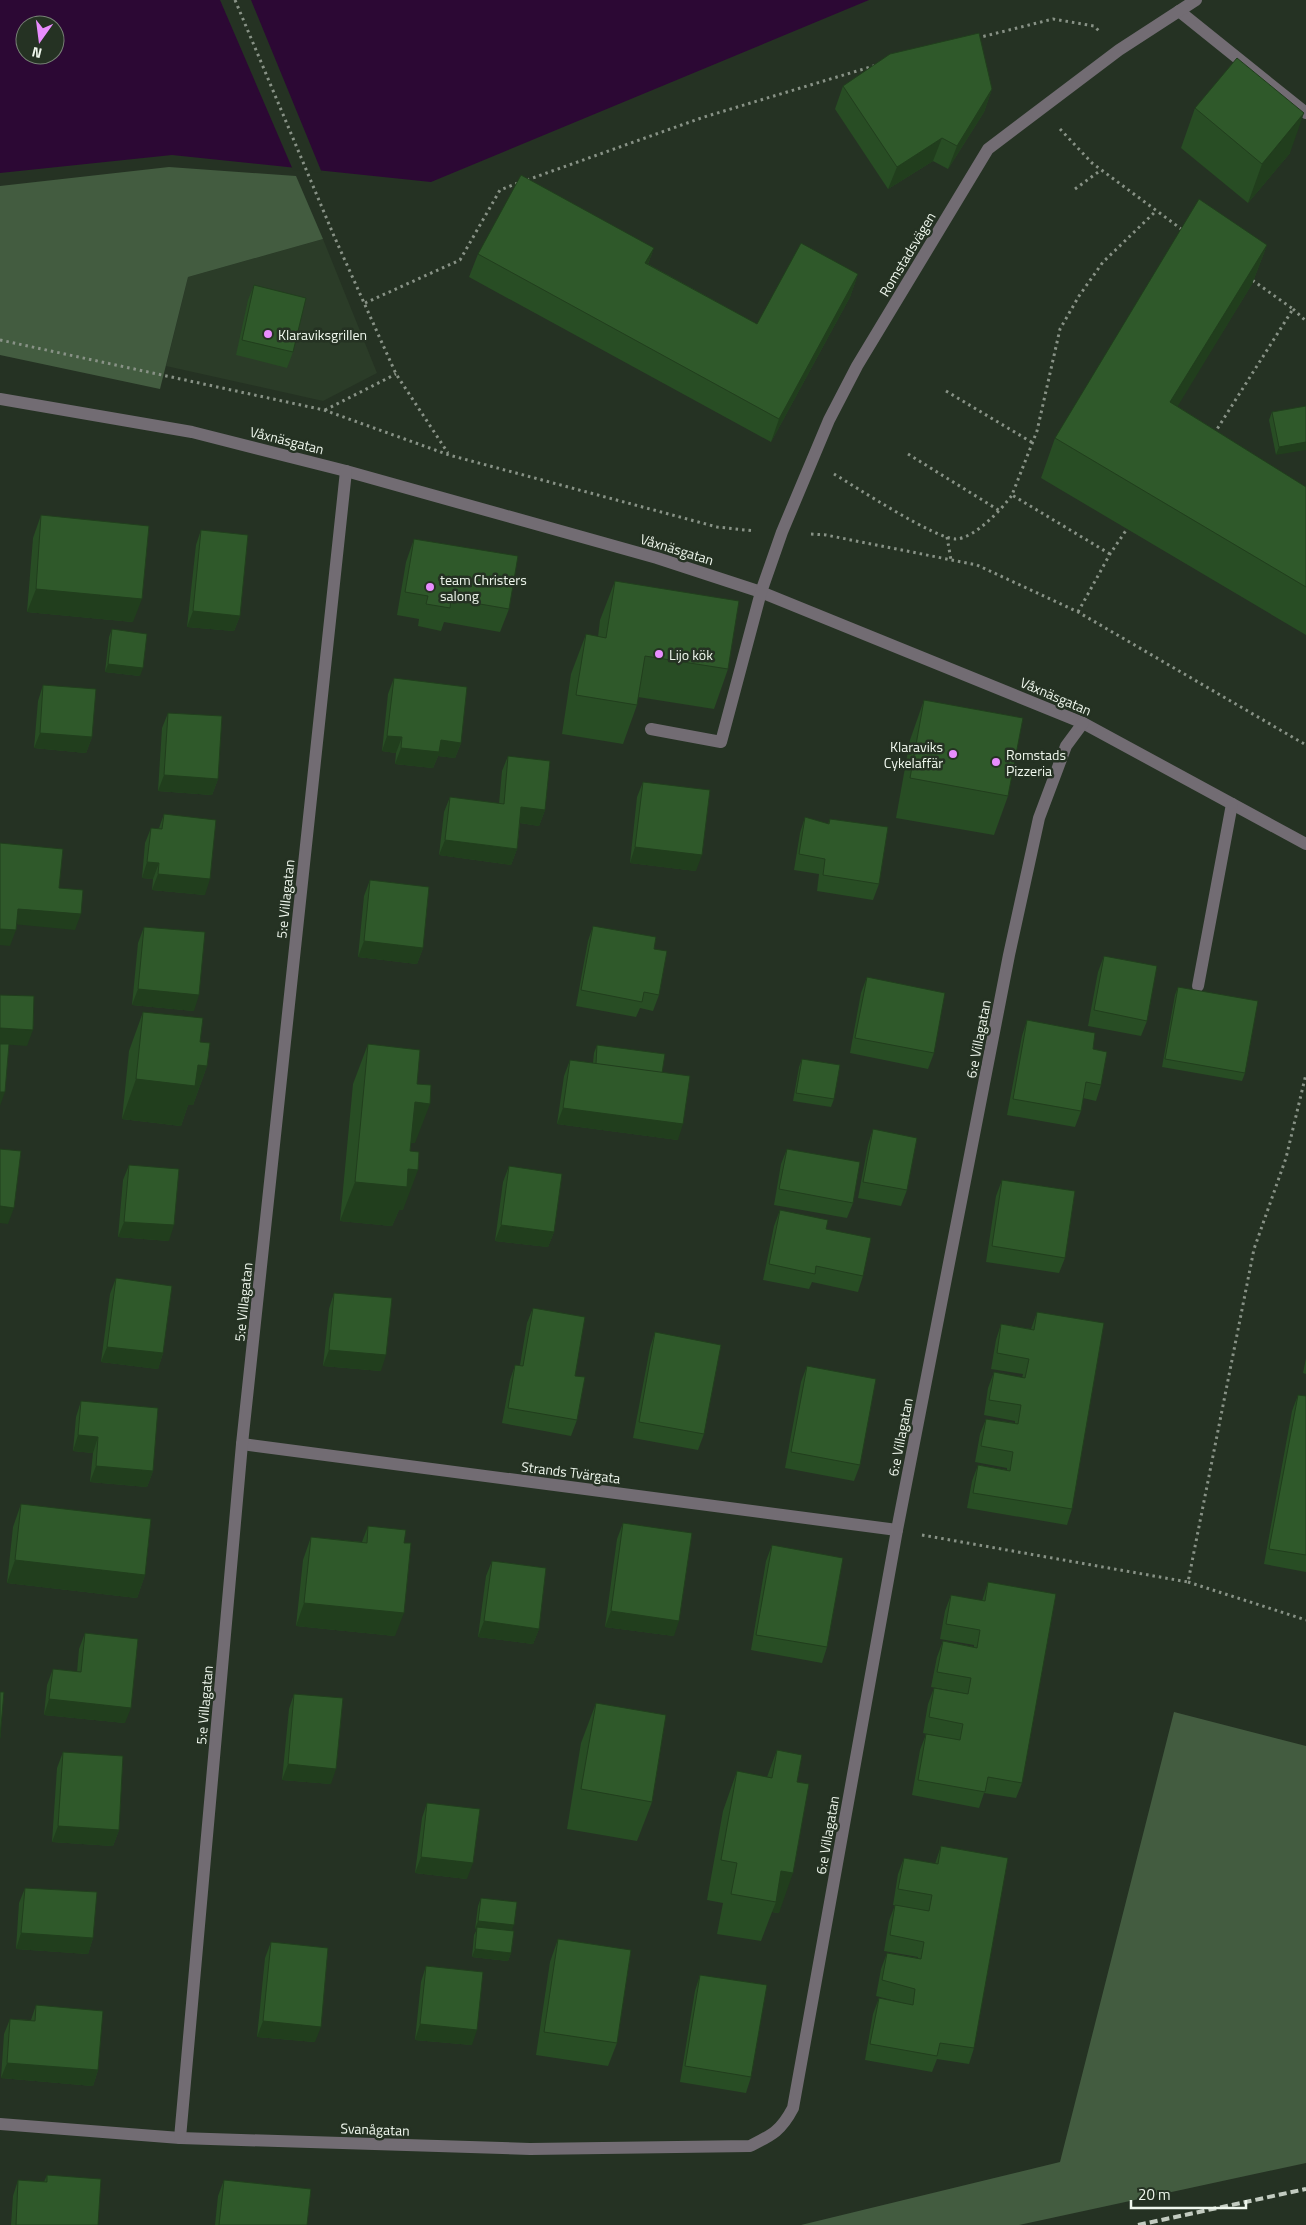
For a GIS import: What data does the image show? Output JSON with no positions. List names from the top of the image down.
{
  "streets": {
    "street": [
      "Romstadsvägen",
      "Våxnäsgatan",
      "5:e Villagatan",
      "6:e Villagatan",
      "Strands Tvärgata",
      "Svanågatan"
    ]
  },
  "crossings": [
    ["Romstadsvägen", "Våxnäsgatan"],
    ["Våxnäsgatan", "5:e Villagatan"],
    ["Våxnäsgatan", "6:e Villagatan"],
    ["5:e Villagatan", "Strands Tvärgata"],
    ["5:e Villagatan", "Svanågatan"],
    ["6:e Villagatan", "Strands Tvärgata"],
    ["6:e Villagatan", "Svanågatan"]
  ],
  "places": [
    "Klaraviksgrillen",
    "team Christers salong",
    "Lijo kök",
    "Klaraviks Cykelaffär",
    "Romstads Pizzeria"
  ],
  "scale_bar": "20 m",
  "north": "bottom"
}
